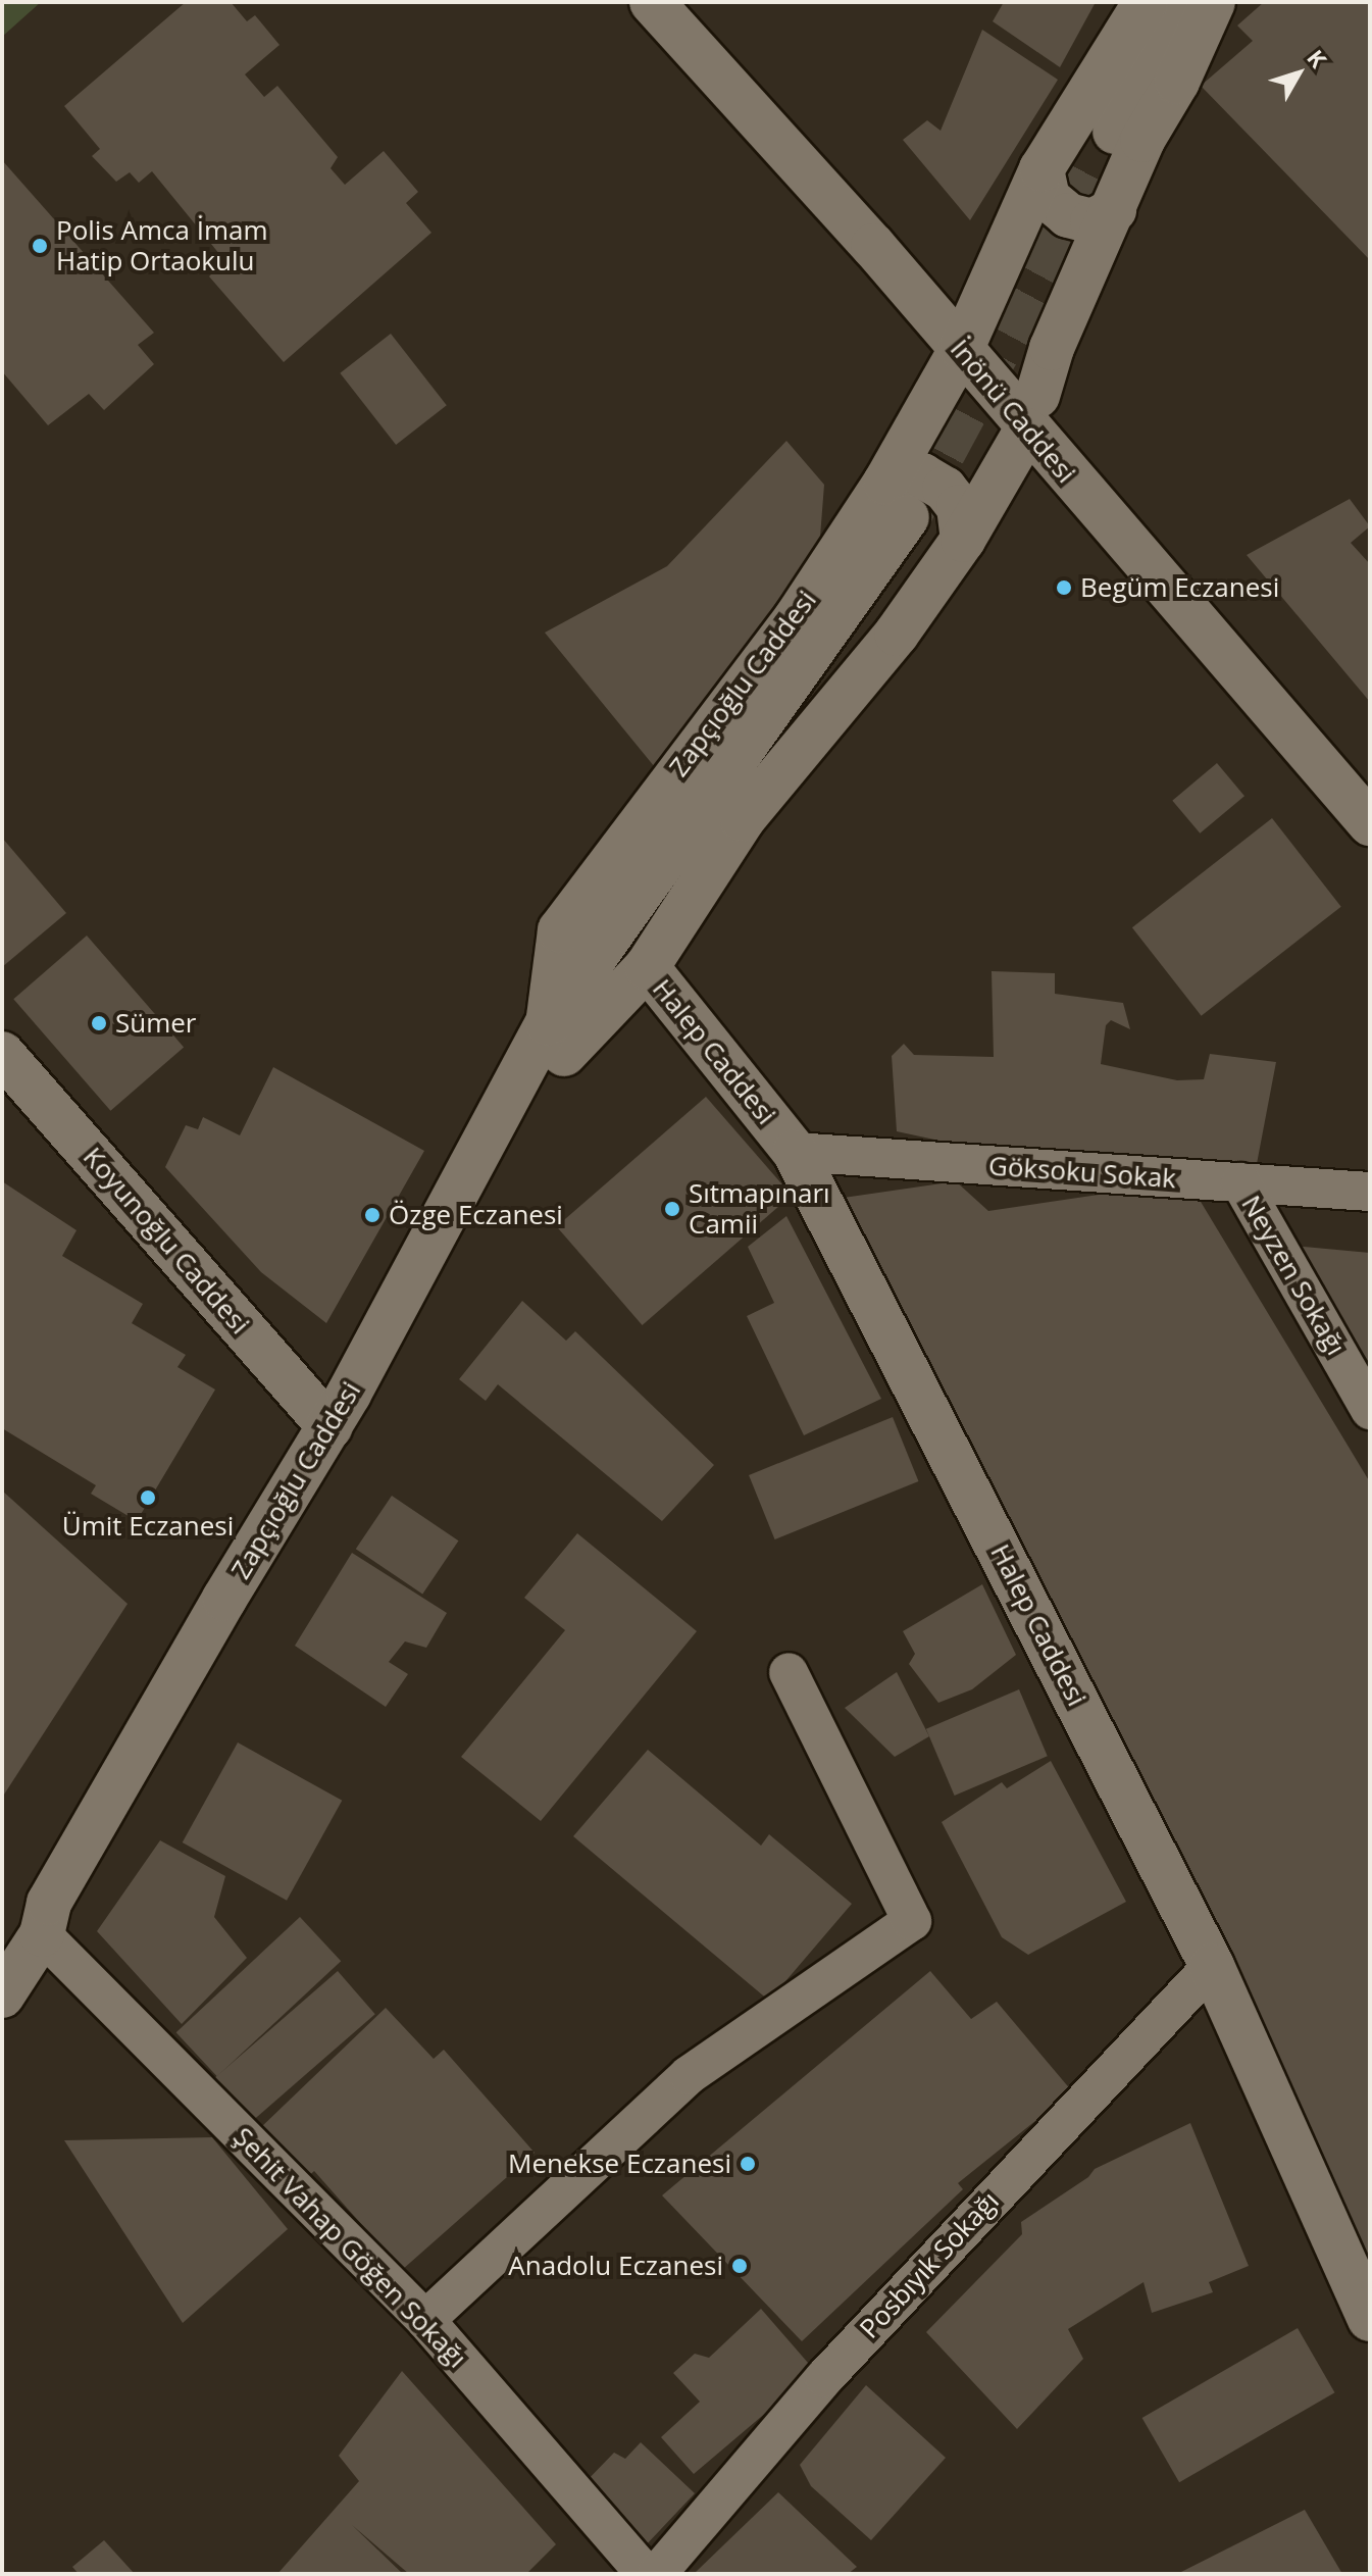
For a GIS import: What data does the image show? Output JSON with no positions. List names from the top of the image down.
{
  "streets": {
    "main road": [
      "İnönü Caddesi",
      "Zapçıoğlu Caddesi",
      "Halep Caddesi",
      "Koyunoğlu Caddesi"
    ],
    "street": [
      "Göksoku Sokak",
      "Neyzen Sokağı",
      "Şehit Vahap Göğen Sokağı",
      "Posbıyık Sokağı"
    ]
  },
  "crossings": [
    ["İnönü Caddesi", "Zapçıoğlu Caddesi"],
    ["Zapçıoğlu Caddesi", "Halep Caddesi"],
    ["Zapçıoğlu Caddesi", "Koyunoğlu Caddesi"],
    ["Zapçıoğlu Caddesi", "Şehit Vahap Göğen Sokağı"],
    ["Halep Caddesi", "Göksoku Sokak"],
    ["Halep Caddesi", "Posbıyık Sokağı"],
    ["Göksoku Sokak", "Neyzen Sokağı"]
  ],
  "places": [
    "Polis Amca İmam Hatip Ortaokulu",
    "Begüm Eczanesi",
    "Sümer",
    "Sıtmapınarı Camii",
    "Özge Eczanesi",
    "Ümit Eczanesi",
    "Menekse Eczanesi",
    "Anadolu Eczanesi"
  ],
  "north": "top right"
}
